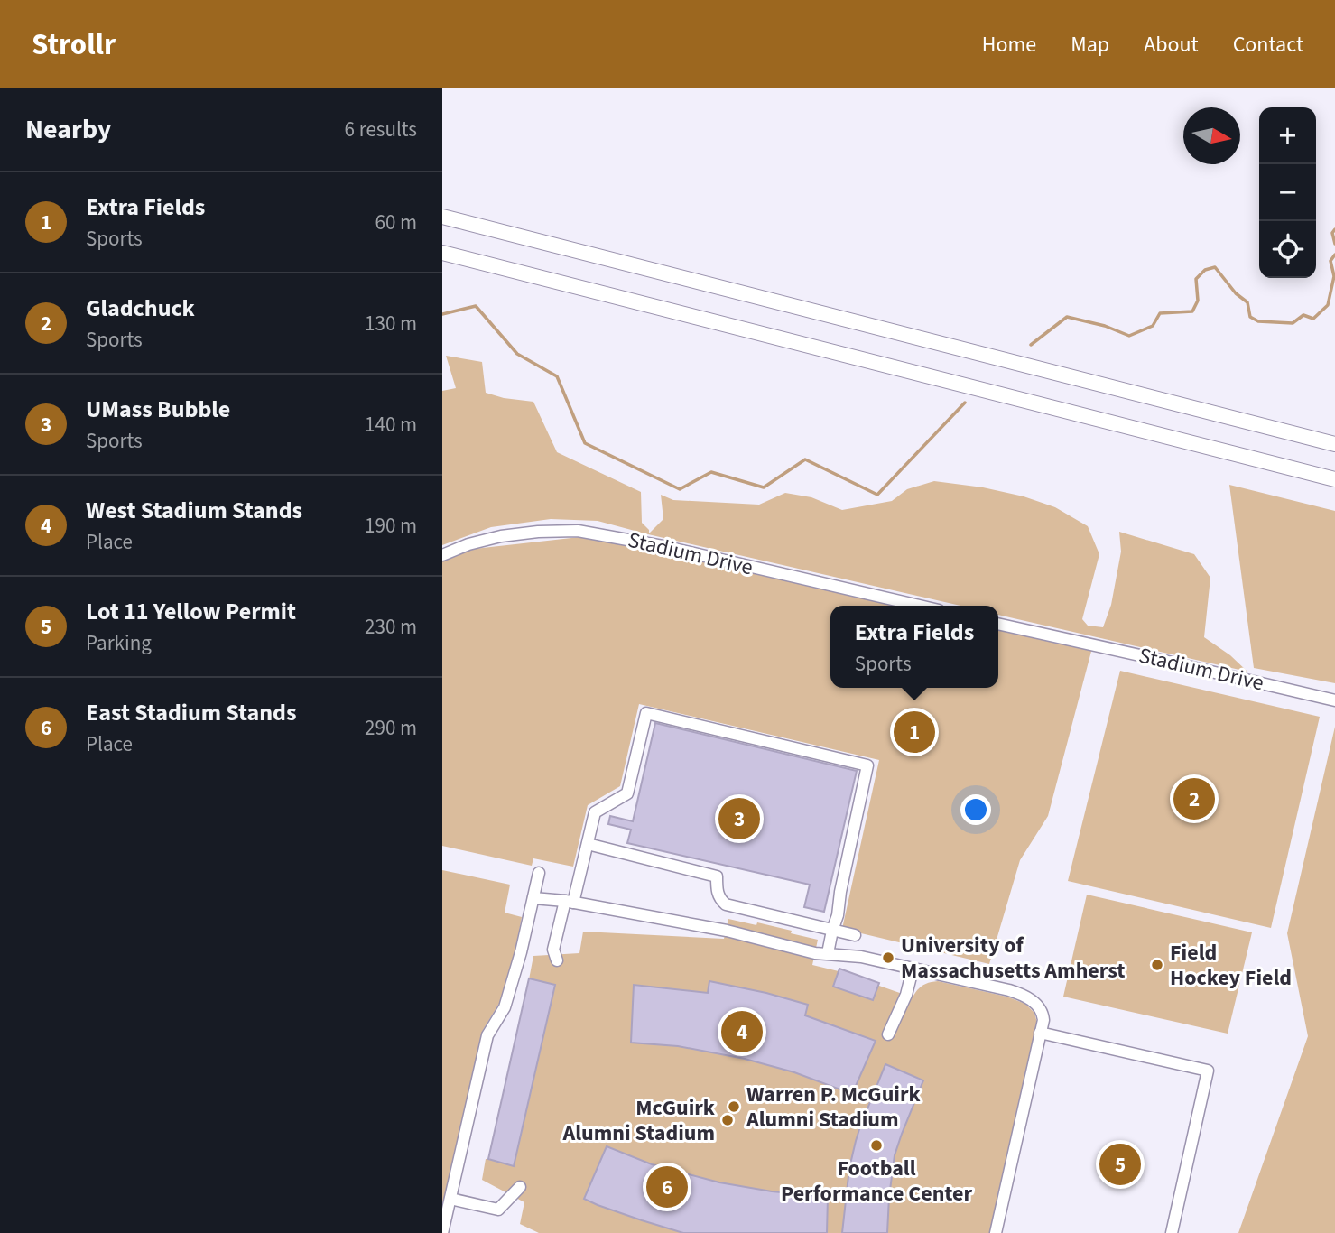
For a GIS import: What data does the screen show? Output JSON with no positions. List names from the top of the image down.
{
  "streets": {
    "street": ["Stadium Drive"]
  },
  "places": [
    "University of Massachusetts Amherst",
    "Field Hockey Field",
    "Warren P. McGuirk Alumni Stadium",
    "McGuirk Alumni Stadium",
    "Football Performance Center"
  ],
  "north": "right",
  "page": {
    "header": "Strollr",
    "nav": [
      "Home",
      "Map",
      "About",
      "Contact"
    ],
    "heading": ["Nearby", "6 results"],
    "map_buttons": ["+", "−"],
    "list": [
      {
        "mark": "1",
        "name": "Extra Fields",
        "note": "Sports",
        "value": "60 m"
      },
      {
        "mark": "2",
        "name": "Gladchuck",
        "note": "Sports",
        "value": "130 m"
      },
      {
        "mark": "3",
        "name": "UMass Bubble",
        "note": "Sports",
        "value": "140 m"
      },
      {
        "mark": "4",
        "name": "West Stadium Stands",
        "note": "Place",
        "value": "190 m"
      },
      {
        "mark": "5",
        "name": "Lot 11 Yellow Permit",
        "note": "Parking",
        "value": "230 m"
      },
      {
        "mark": "6",
        "name": "East Stadium Stands",
        "note": "Place",
        "value": "290 m"
      }
    ],
    "popup": ["Extra Fields", "Sports"],
    "pins": [
      "1",
      "2",
      "3",
      "4",
      "5",
      "6"
    ]
  }
}
